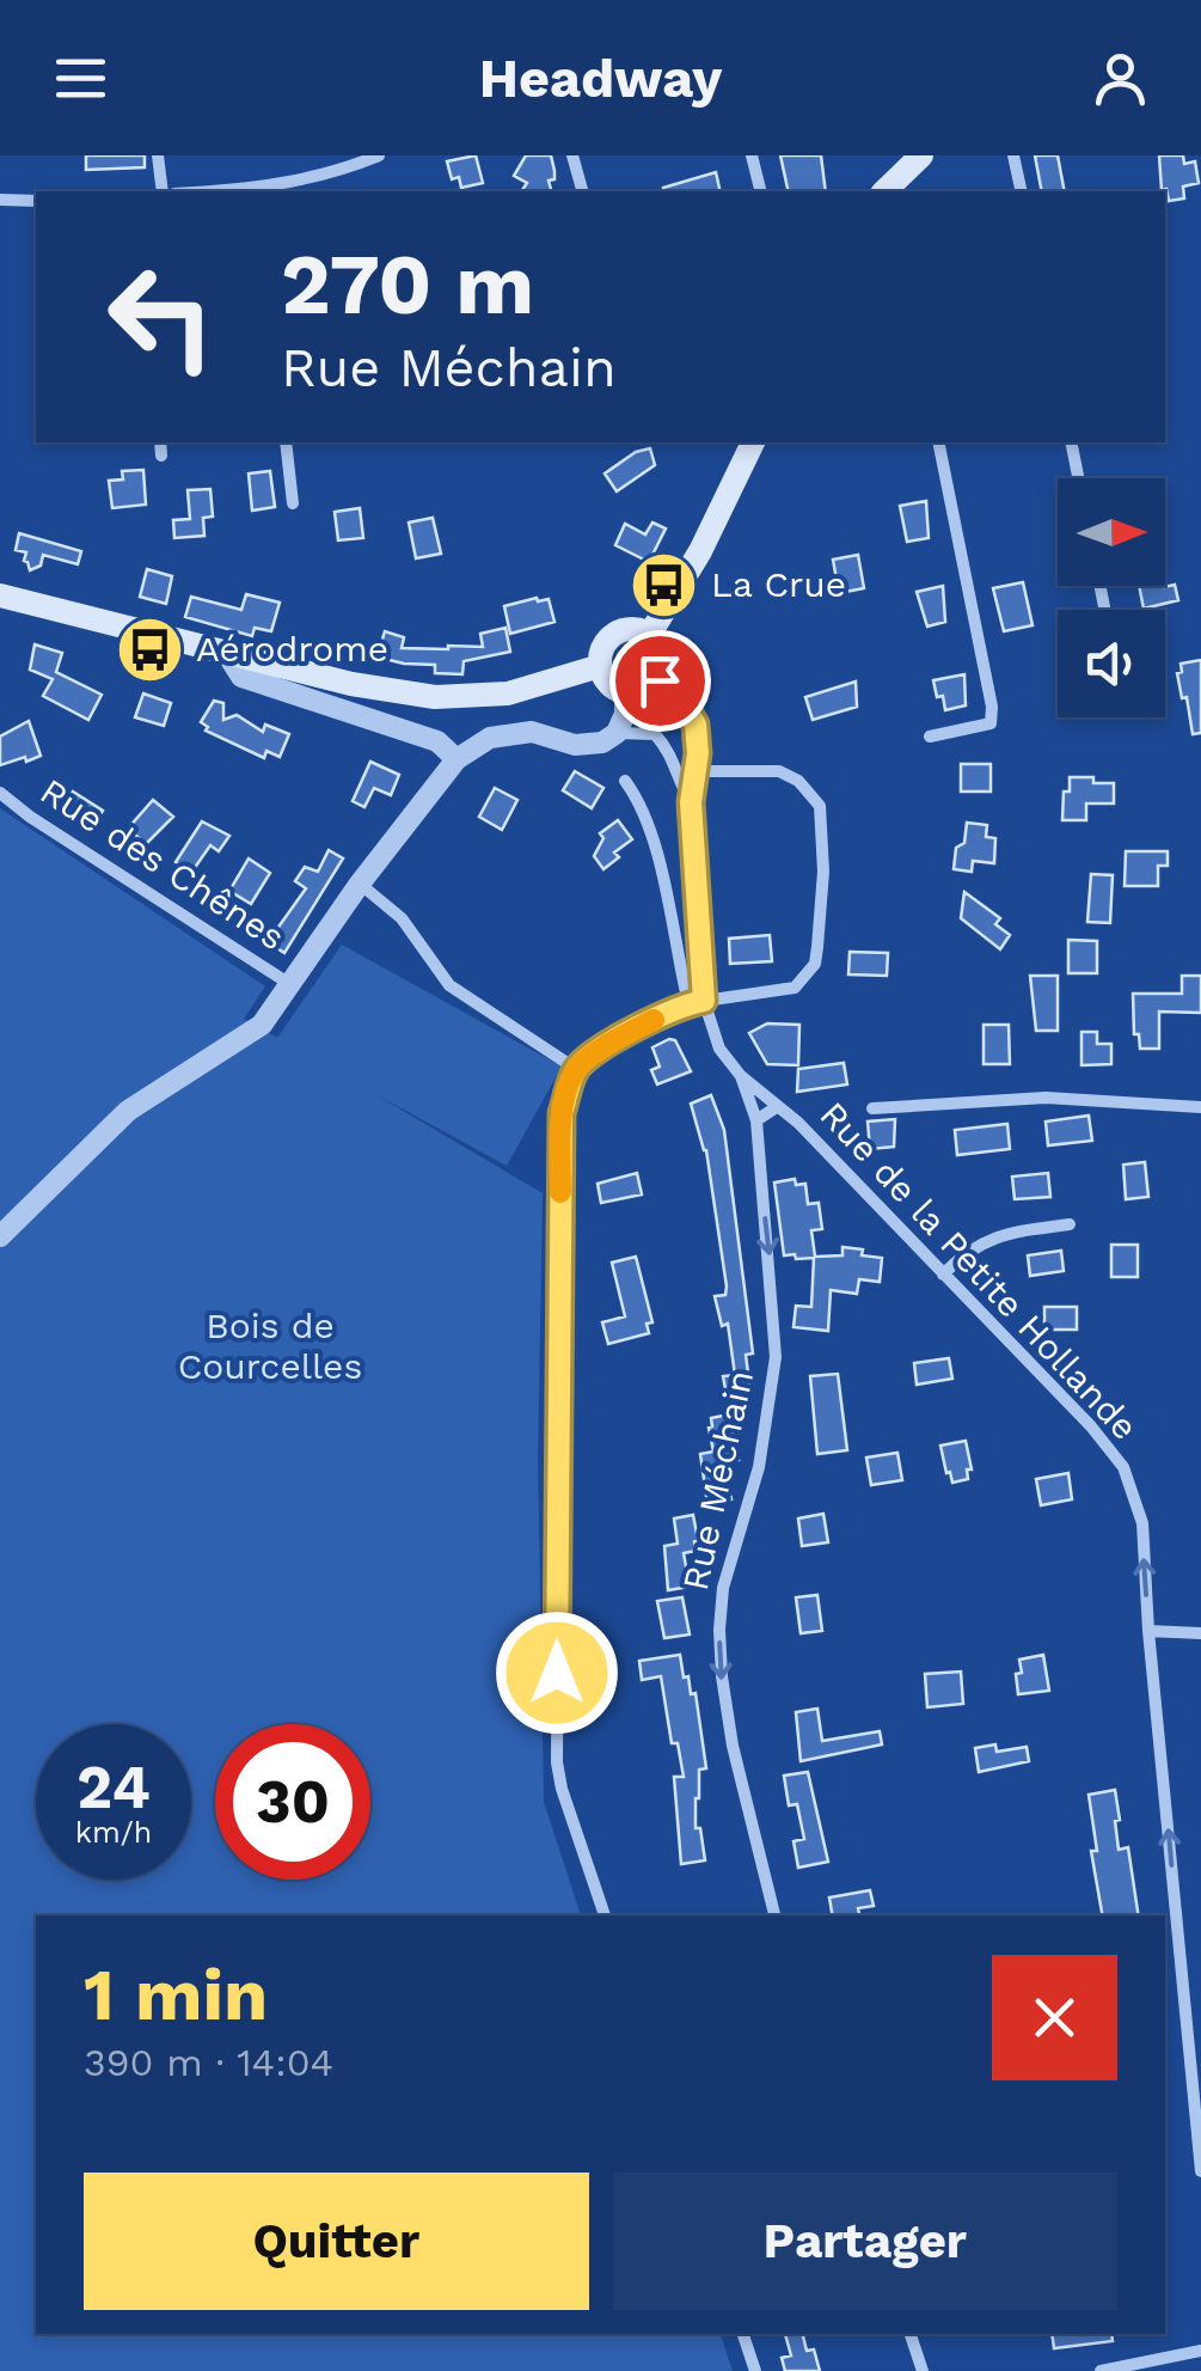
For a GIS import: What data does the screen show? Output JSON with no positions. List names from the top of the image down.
{
  "streets": {
    "street": ["Rue des Chênes", "Rue de la Petite Hollande", "Rue Méchain"]
  },
  "crossings": [
    ["Rue de la Petite Hollande", "Rue Méchain"]
  ],
  "one_way": ["Rue de la Petite Hollande", "Rue Méchain"],
  "parks": ["Bois de Courcelles"],
  "places": {
    "bus stop": ["La Crue", "Aérodrome"]
  },
  "north": "right",
  "page": {
    "header": "Headway",
    "turn": ["270 m", "Rue Méchain"],
    "speed": "24 km/h",
    "limit": "30",
    "heading": ["1 min", "390 m · 14:04"],
    "buttons": ["Quitter", "Partager"]
  }
}
